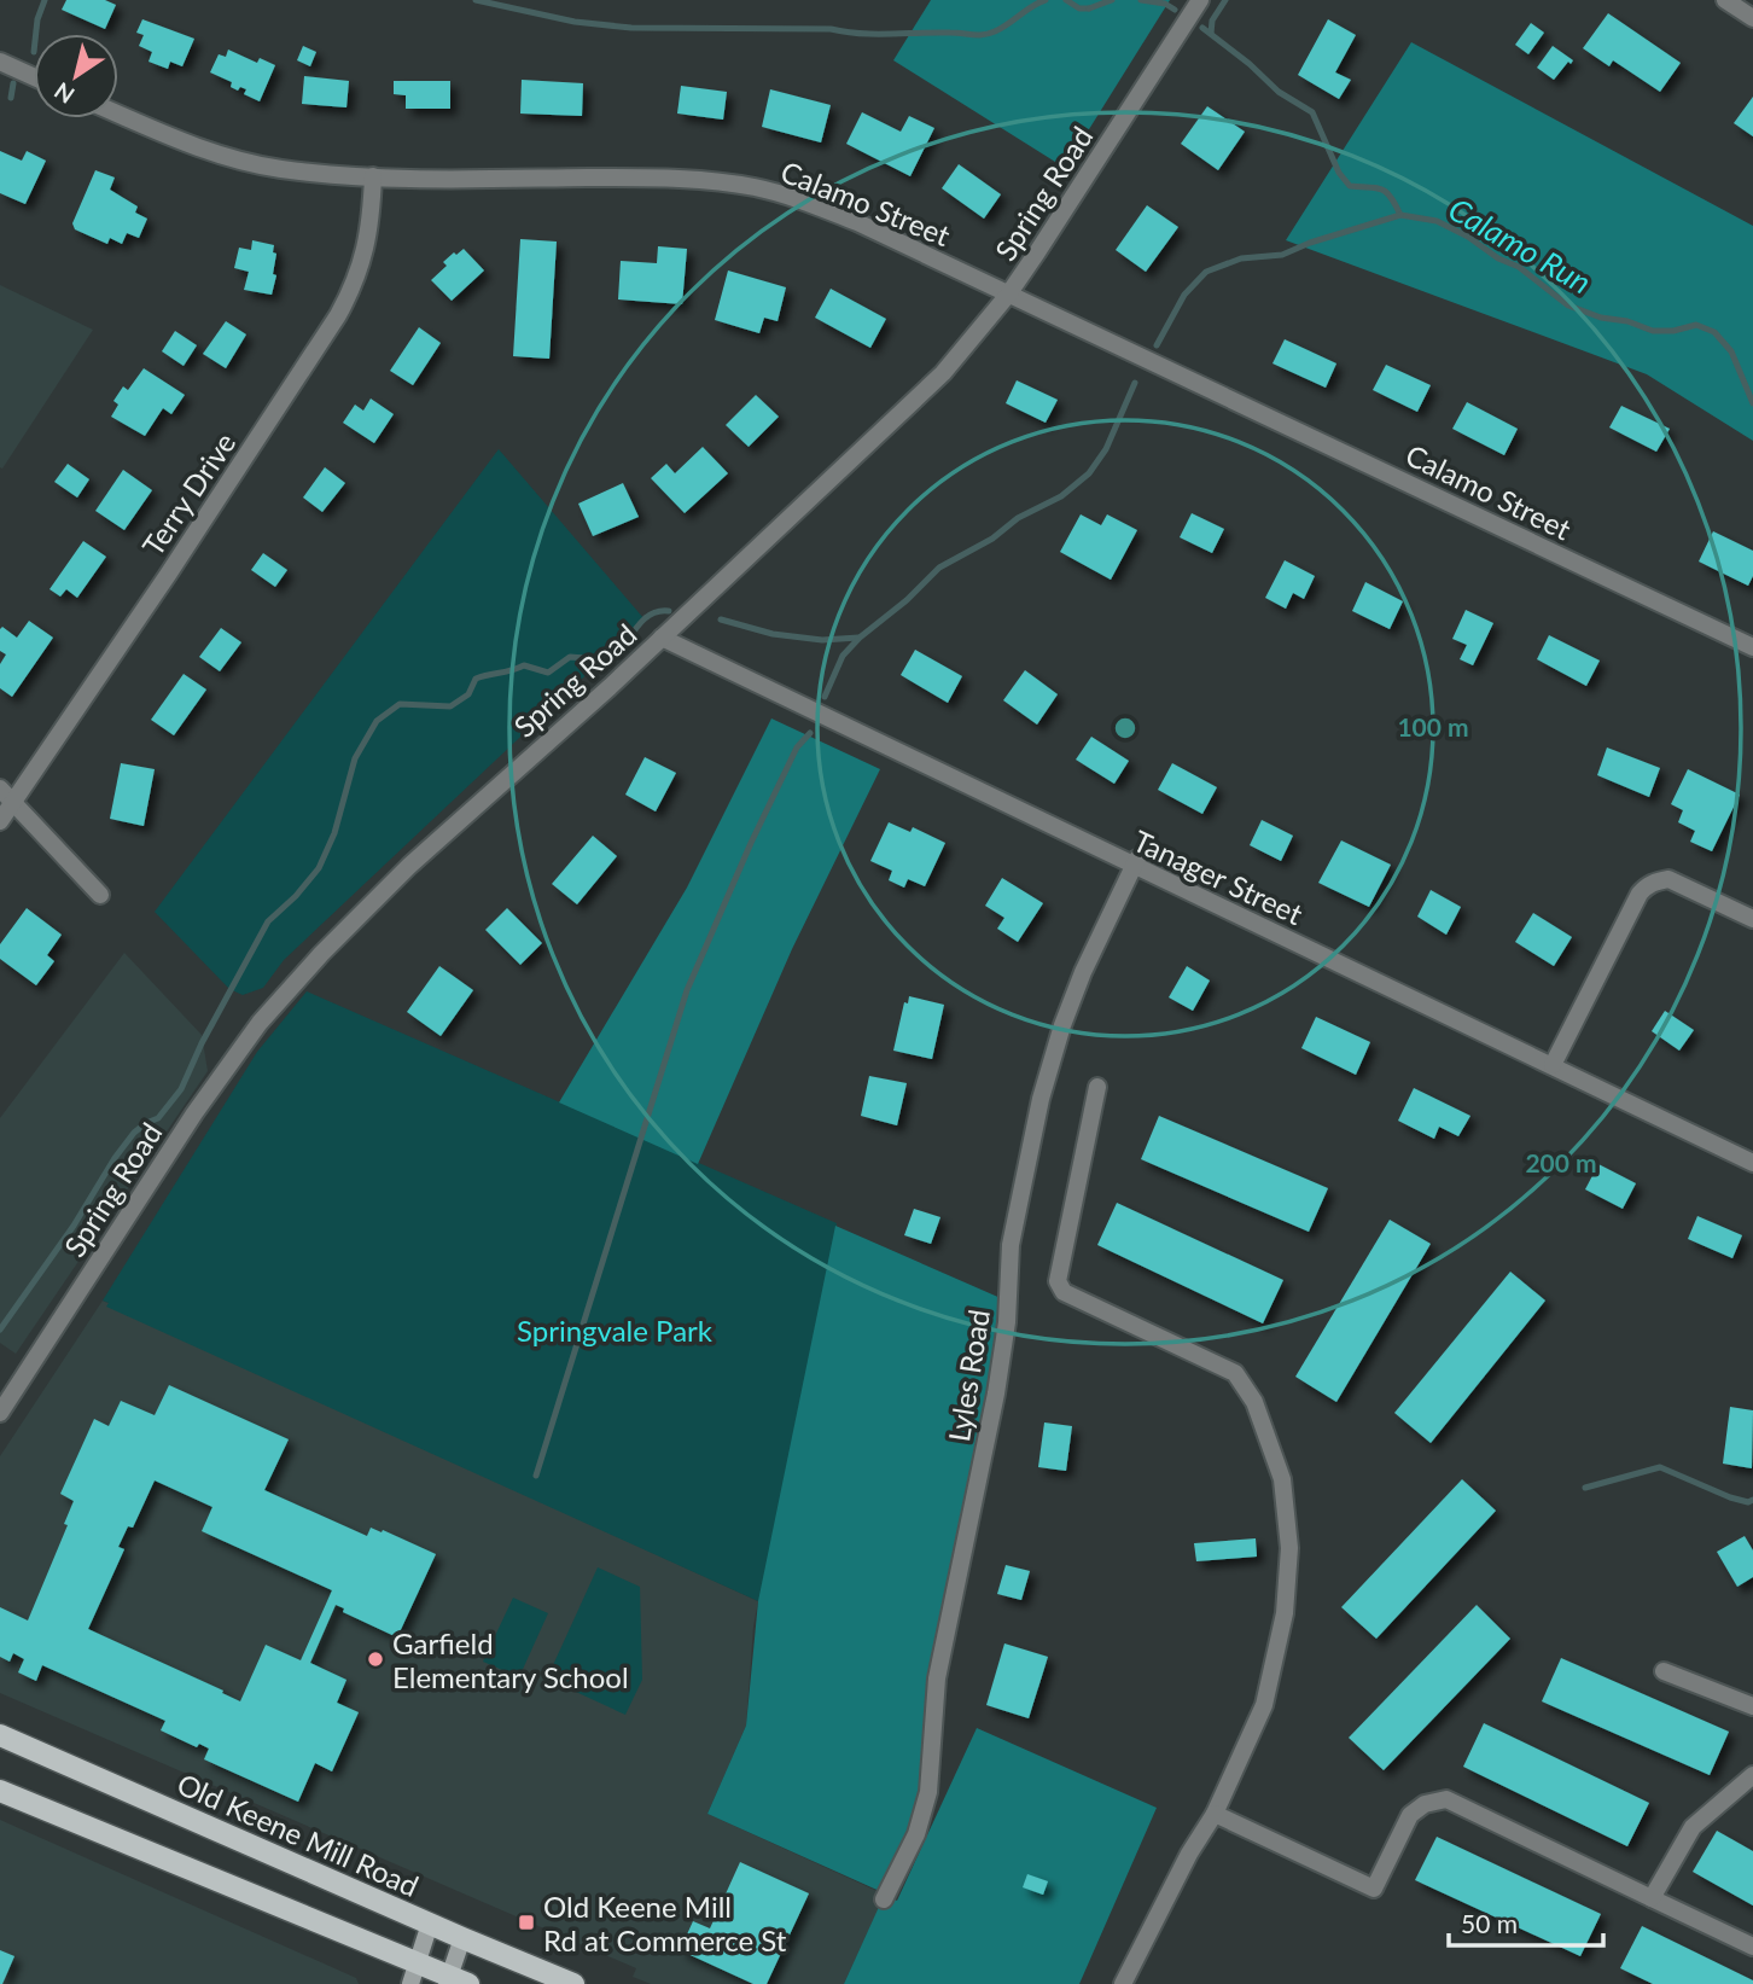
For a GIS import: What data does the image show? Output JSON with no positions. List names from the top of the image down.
{
  "streets": {
    "main road": ["Old Keene Mill Road"],
    "street": [
      "Spring Road",
      "Calamo Street",
      "Terry Drive",
      "Tanager Street",
      "Lyles Road"
    ]
  },
  "crossings": [
    ["Spring Road", "Calamo Street"],
    ["Spring Road", "Tanager Street"],
    ["Calamo Street", "Terry Drive"],
    ["Tanager Street", "Lyles Road"]
  ],
  "water": ["Calamo Run"],
  "parks": ["Springvale Park"],
  "places": {
    "other": ["Garfield Elementary School"],
    "transit": ["Old Keene Mill Rd at Commerce St"]
  },
  "scale_bar": "50 m",
  "north": "bottom left",
  "rings": ["100 m", "200 m"]
}
